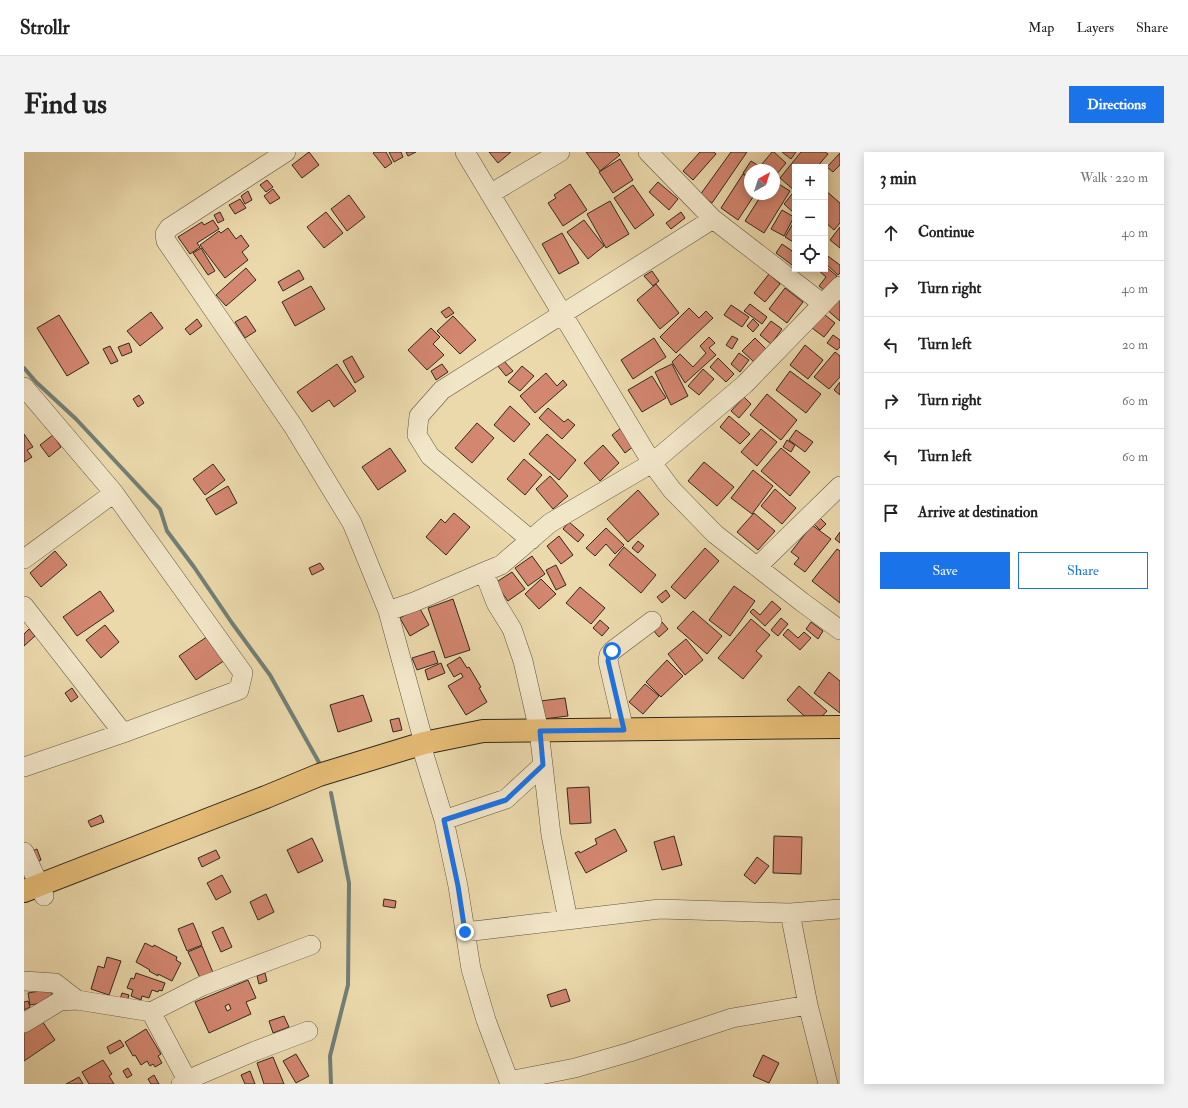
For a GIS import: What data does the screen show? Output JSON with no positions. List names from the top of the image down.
{
  "north": "top right",
  "page": {
    "header": "Strollr",
    "nav": ["Map", "Layers", "Share"],
    "buttons": [
      "Directions",
      ["Save", "Share"]
    ],
    "title": "Find us",
    "heading": ["3 min", "Walk · 220 m"],
    "map_buttons": ["+", "−"],
    "list": [
      ["Continue", "40 m"],
      ["Turn right", "40 m"],
      ["Turn left", "20 m"],
      ["Turn right", "60 m"],
      ["Turn left", "60 m"],
      "Arrive at destination"
    ]
  }
}
